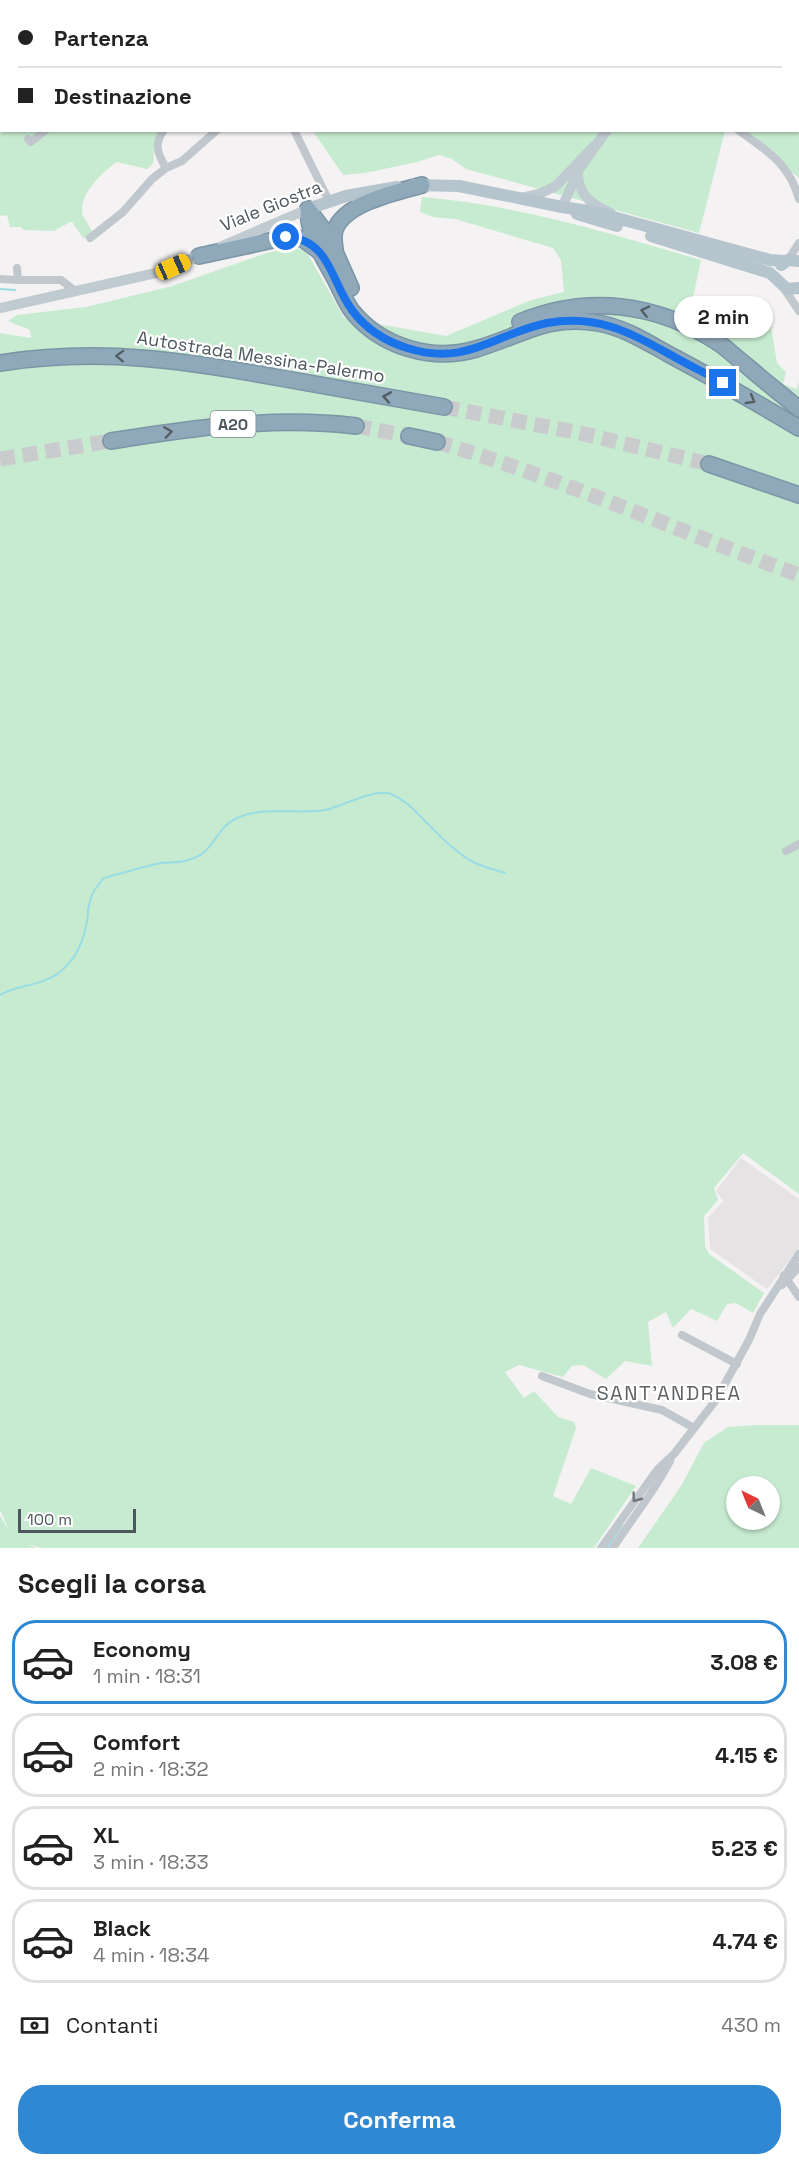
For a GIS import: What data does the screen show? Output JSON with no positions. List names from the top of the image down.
{
  "streets": {
    "highway": ["Autostrada Messina-Palermo", "A20"],
    "main road": ["Viale Giostra"]
  },
  "districts": ["SANT'ANDREA"],
  "scale_bar": "100 m",
  "north": "top left",
  "page": {
    "banner": ["Partenza", "Destinazione"],
    "bubble": "2 min",
    "scale": "100 m",
    "heading": "Scegli la corsa",
    "list": [
      {
        "name": "Economy",
        "note": "1 min · 18:31",
        "value": "3.08 €"
      },
      {
        "name": "Comfort",
        "note": "2 min · 18:32",
        "value": "4.15 €"
      },
      {
        "name": "XL",
        "note": "3 min · 18:33",
        "value": "5.23 €"
      },
      {
        "name": "Black",
        "note": "4 min · 18:34",
        "value": "4.74 €"
      }
    ],
    "pay": ["Contanti", "430 m"],
    "buttons": "Conferma"
  }
}
